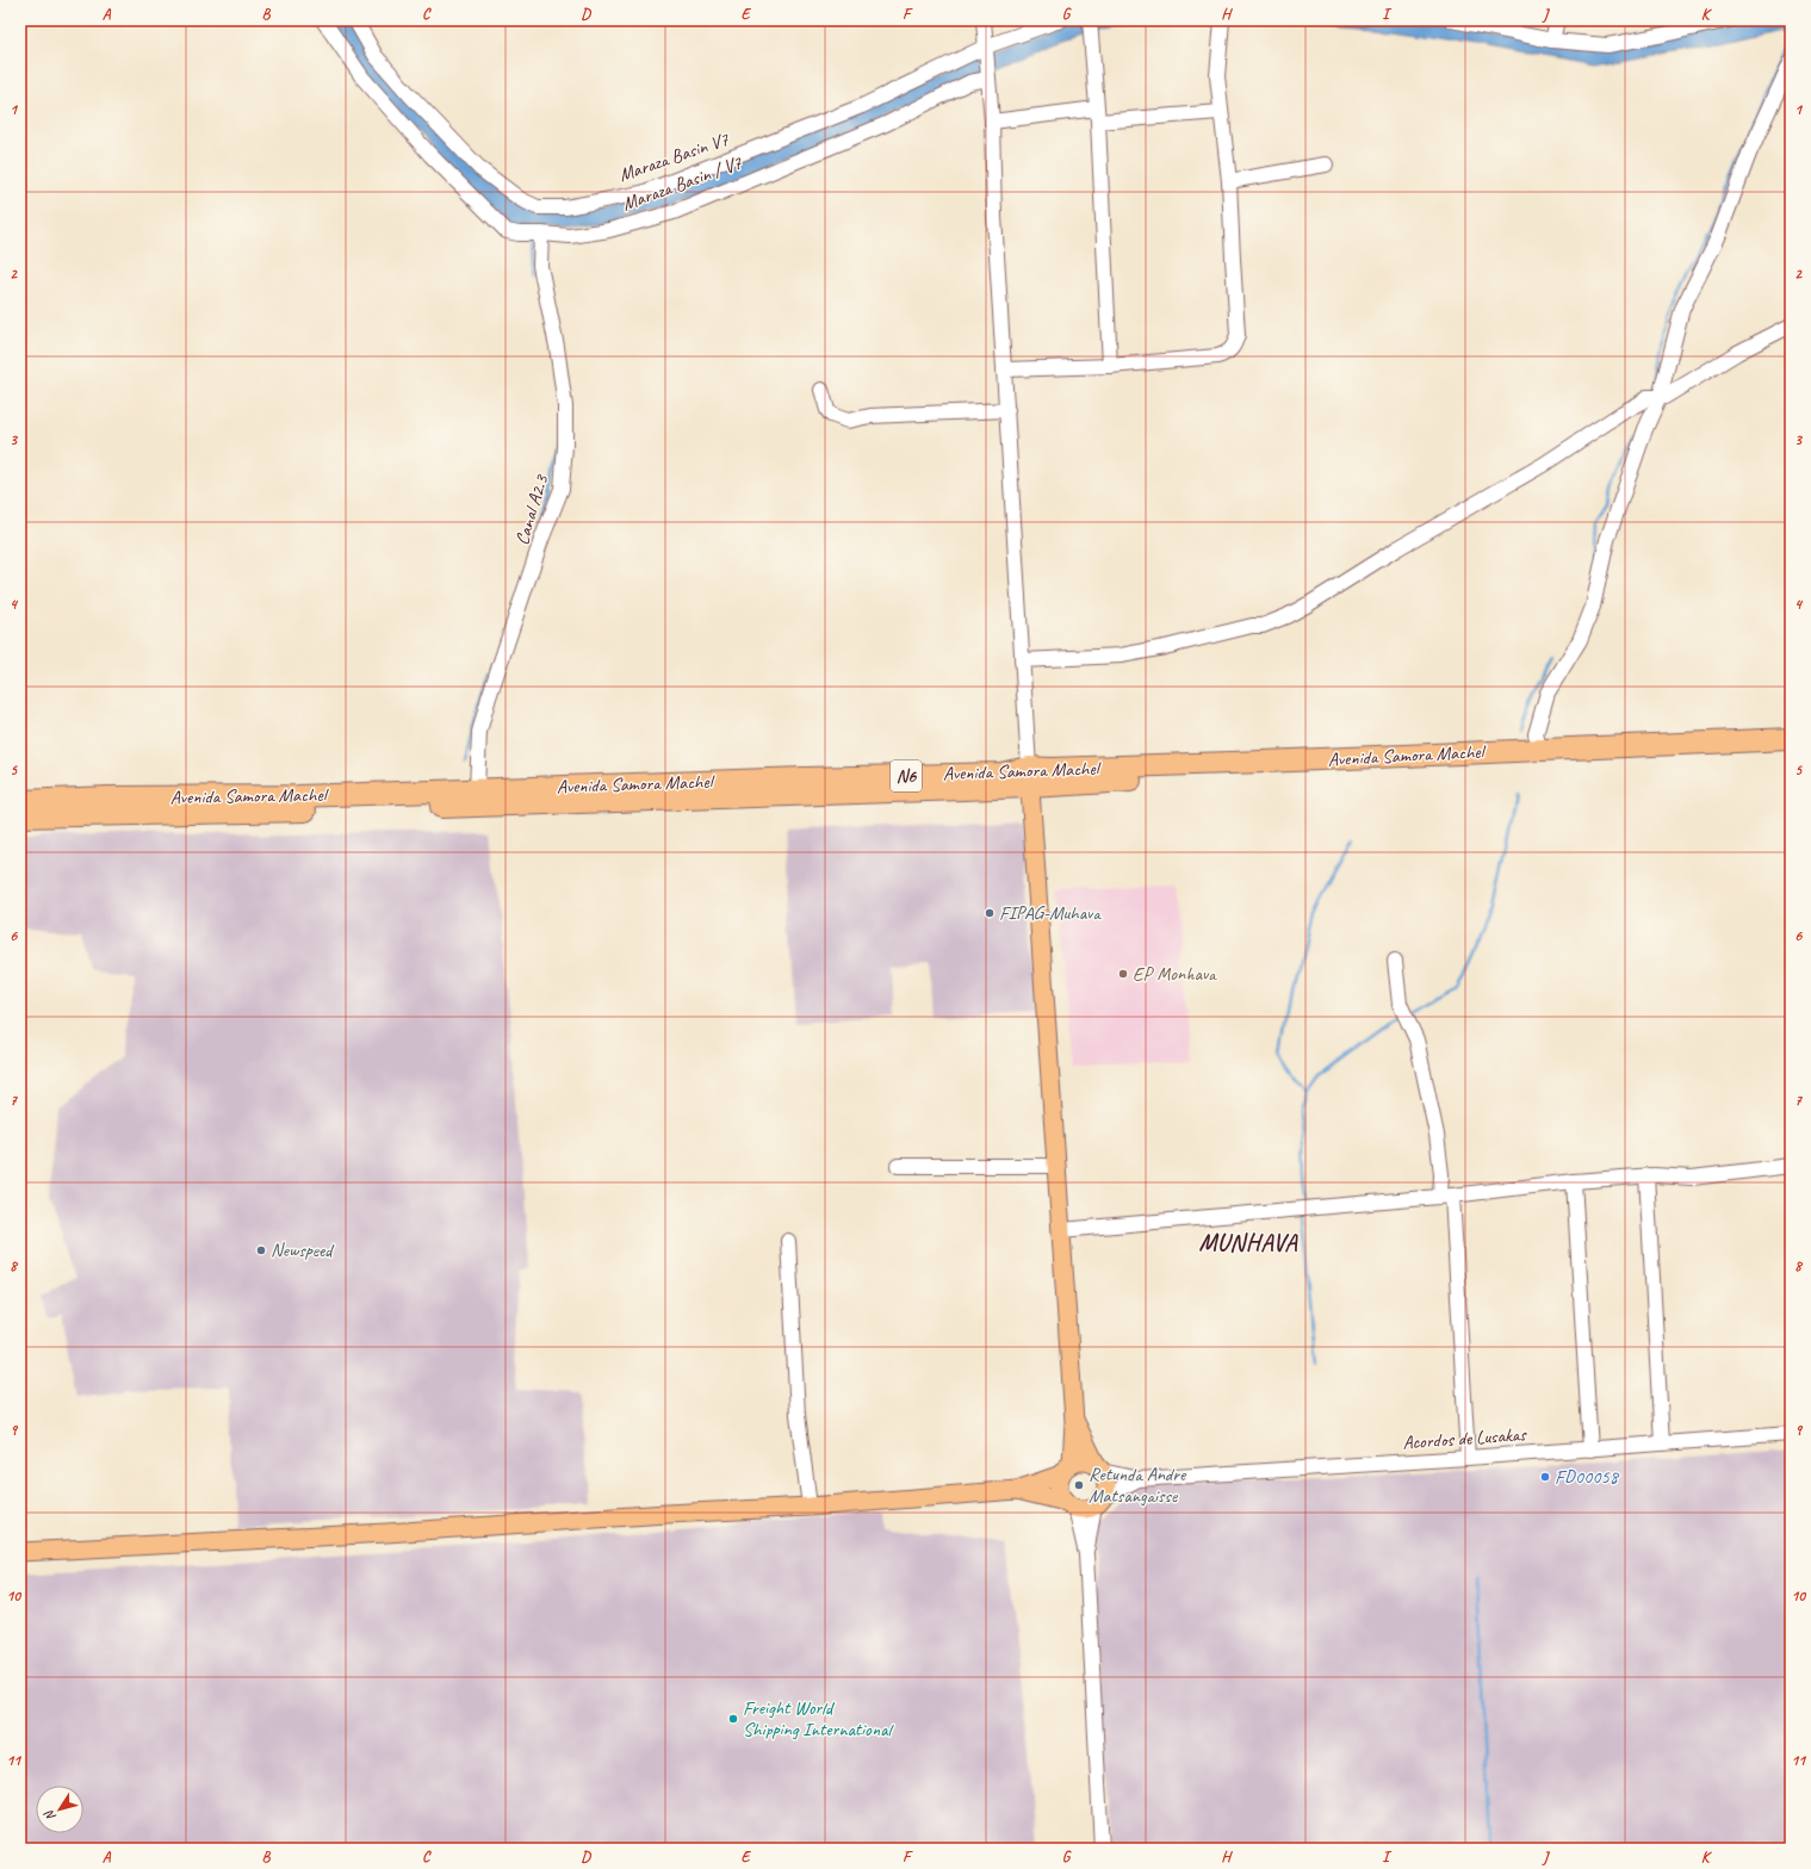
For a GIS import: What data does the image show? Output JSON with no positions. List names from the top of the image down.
{
  "streets": {
    "highway": ["Avenida Samora Machel", "N6"],
    "street": [
      "Maraza Basin V7",
      "Maraza Basin / V7",
      "Canal A2.3",
      "Acordos de Lusakas"
    ]
  },
  "crossings": [
    ["Maraza Basin / V7", "Canal A2.3"],
    ["Canal A2.3", "Avenida Samora Machel"]
  ],
  "districts": ["MUNHAVA"],
  "places": [
    "FIPAG-Muhava",
    "EP Monhava",
    "Newspeed",
    "FD00058",
    "Retunda Andre Matsangaisse",
    "Freight World Shipping International"
  ],
  "north": "bottom left",
  "grid": {
    "columns": [
      "A",
      "B",
      "C",
      "D",
      "E",
      "F",
      "G",
      "H",
      "I",
      "J",
      "K"
    ],
    "rows": [
      "1",
      "2",
      "3",
      "4",
      "5",
      "6",
      "7",
      "8",
      "9",
      "10",
      "11"
    ]
  }
}
